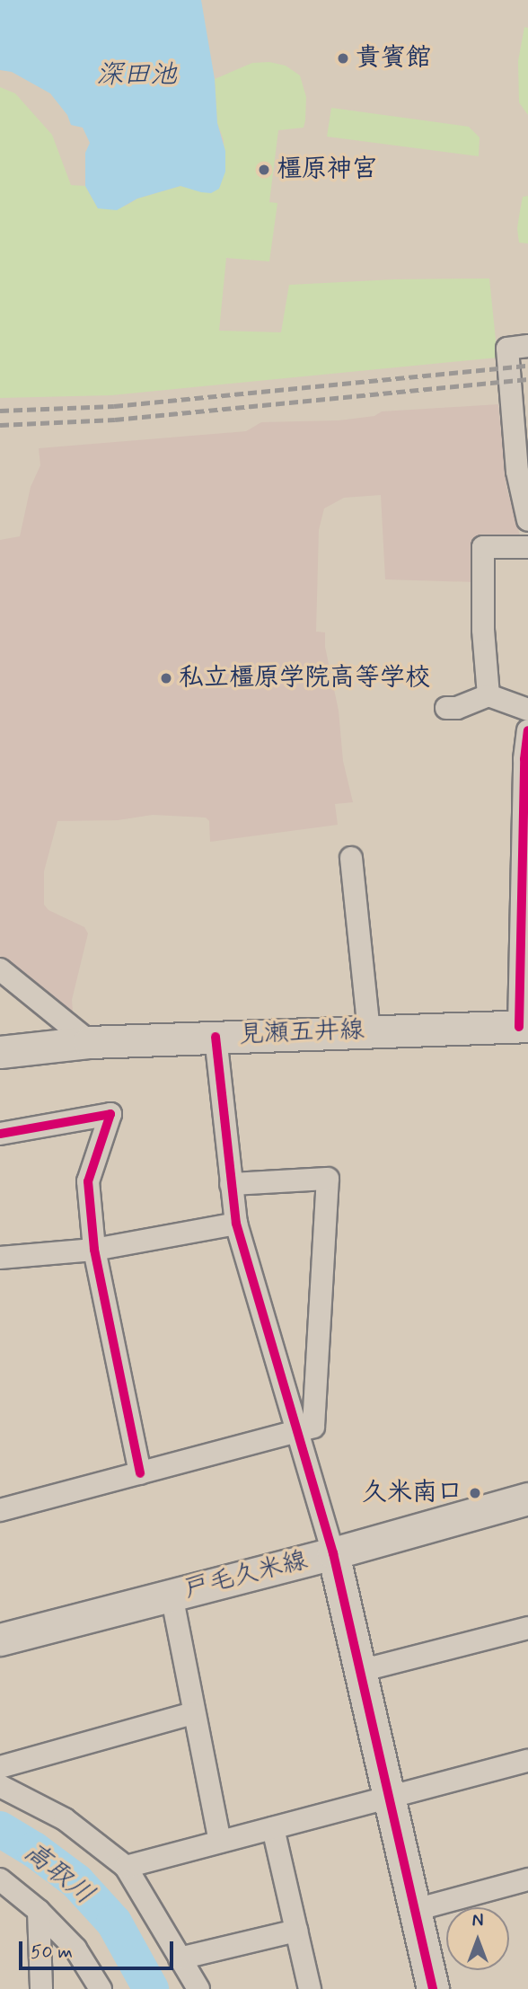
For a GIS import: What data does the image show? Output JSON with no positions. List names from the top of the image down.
{
  "streets": {
    "main road": ["見瀬五井線", "戸毛久米線"]
  },
  "water": ["深田池", "高取川"],
  "places": [
    "貴賓館",
    "橿原神宮",
    "私立橿原学院高等学校",
    "久米南口"
  ],
  "scale_bar": "50 m",
  "north": "top"
}
